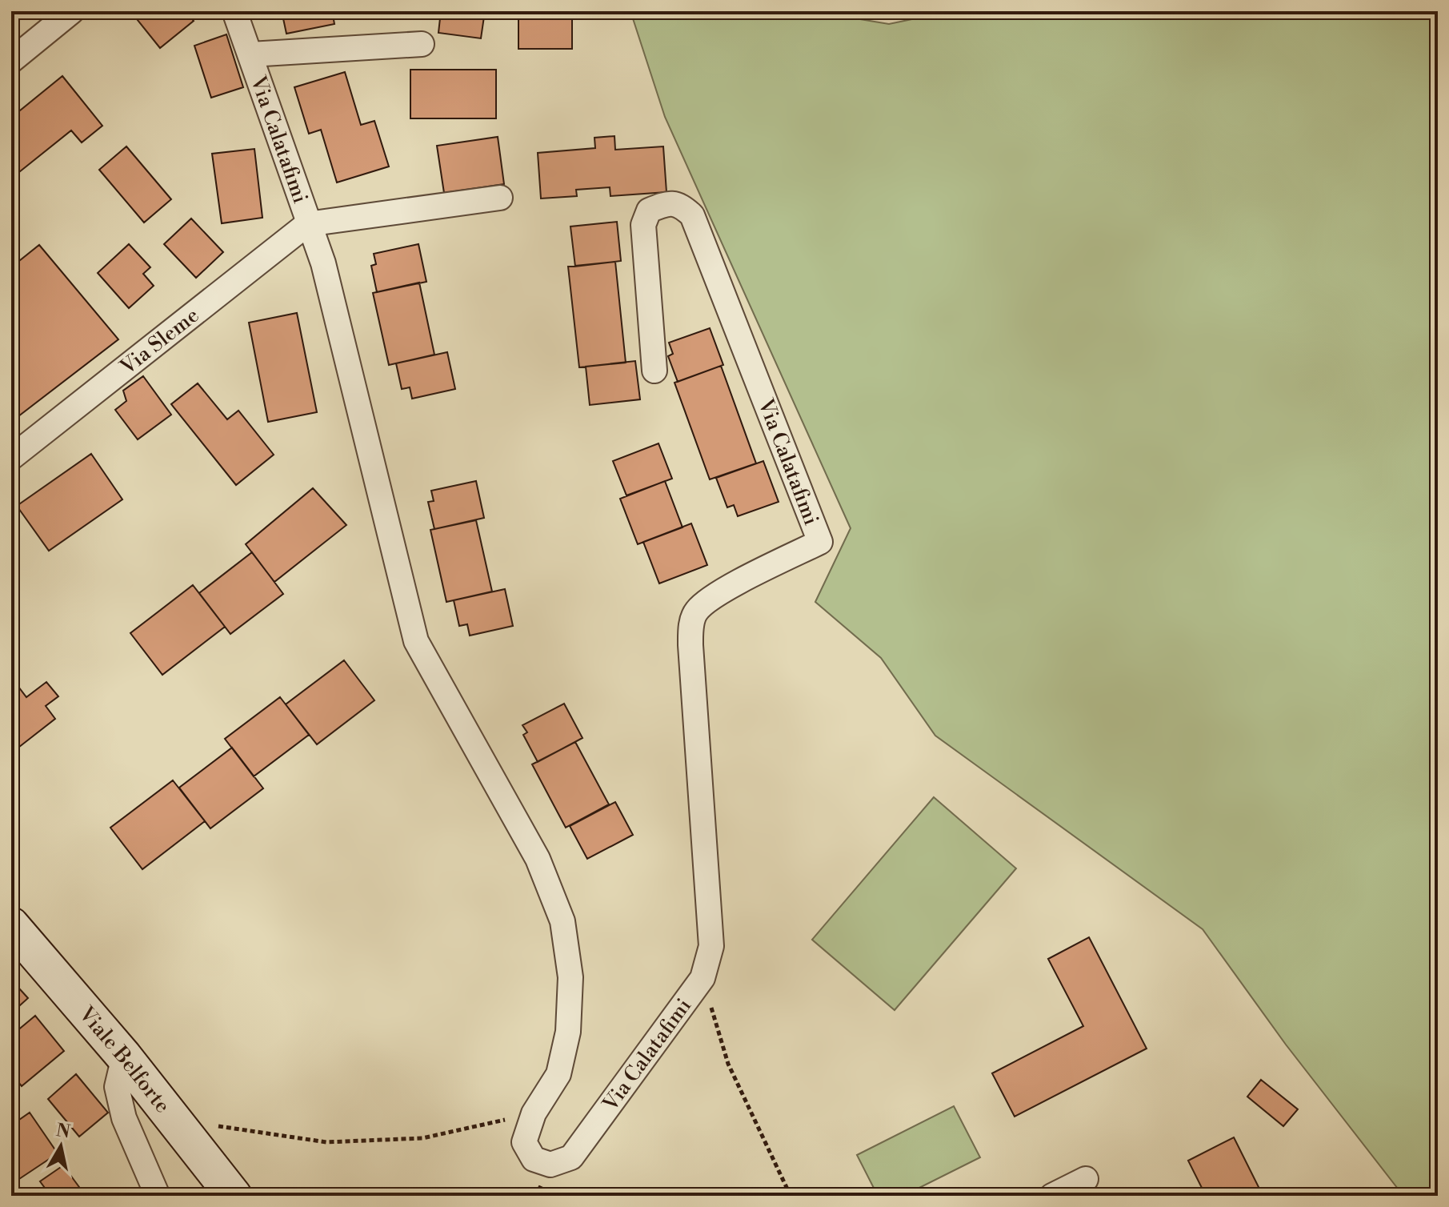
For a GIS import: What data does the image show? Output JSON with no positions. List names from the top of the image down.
{
  "streets": {
    "main road": ["Viale Belforte"],
    "street": ["Via Calatafimi", "Via Sleme"]
  },
  "crossings": [
    ["Via Calatafimi", "Via Sleme"]
  ],
  "north": "top"
}
